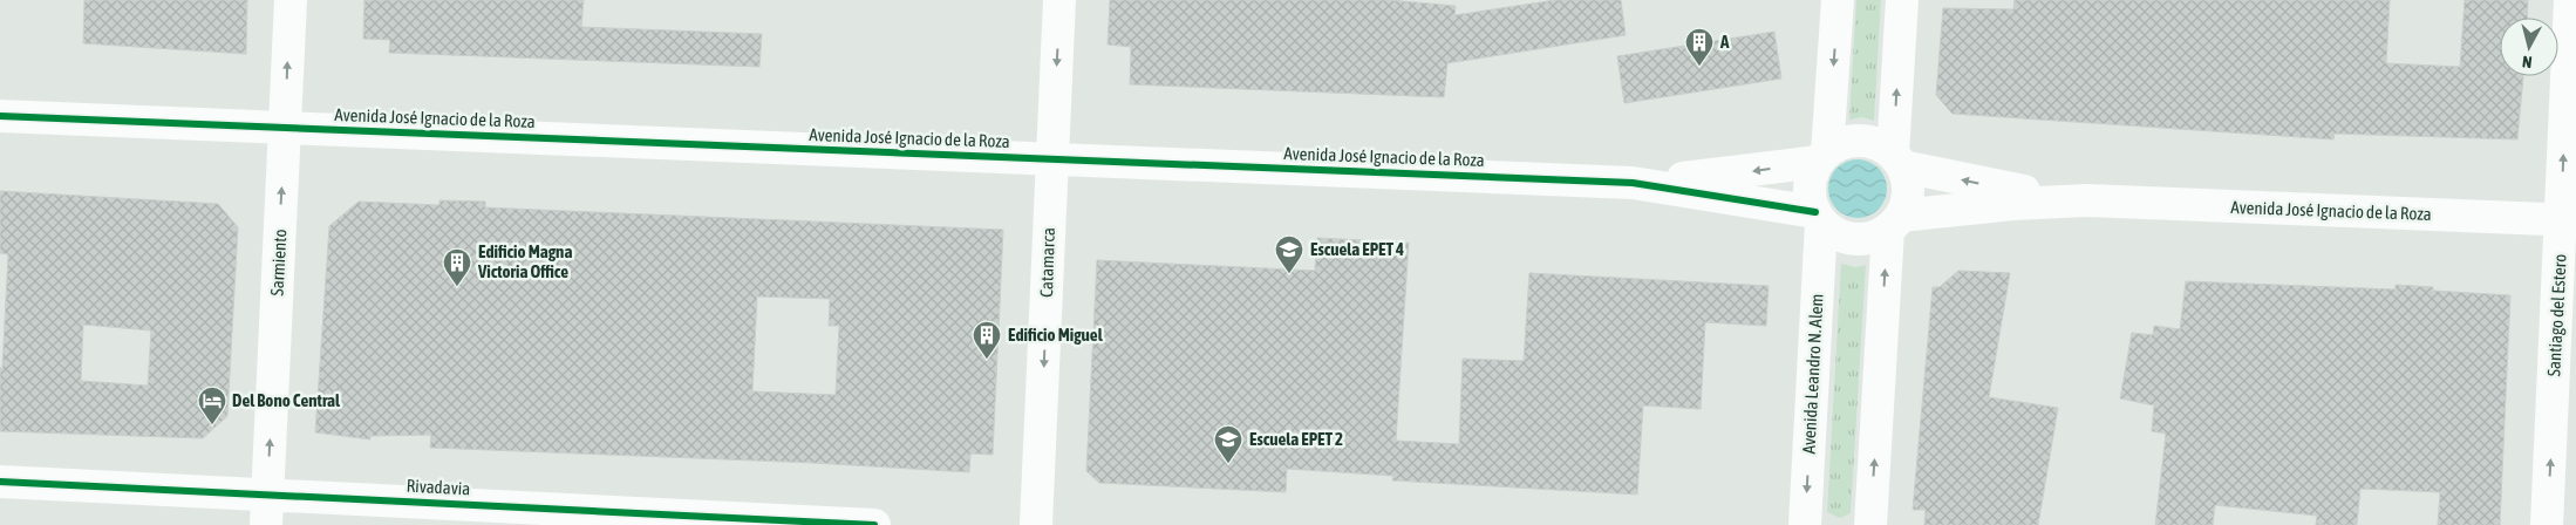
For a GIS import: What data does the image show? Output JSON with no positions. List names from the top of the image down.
{
  "streets": {
    "street": [
      "Avenida José Ignacio de la Roza",
      "Sarmiento",
      "Catamarca",
      "Santiago del Estero",
      "Avenida Leandro N. Alem",
      "Rivadavia"
    ]
  },
  "crossings": [
    ["Avenida José Ignacio de la Roza", "Sarmiento"],
    ["Avenida José Ignacio de la Roza", "Catamarca"],
    ["Avenida José Ignacio de la Roza", "Santiago del Estero"],
    ["Avenida José Ignacio de la Roza", "Avenida Leandro N. Alem"],
    ["Sarmiento", "Rivadavia"]
  ],
  "one_way": ["Sarmiento", "Catamarca", "Santiago del Estero"],
  "places": {
    "building": ["A", "Edificio Magna Victoria Office", "Edificio Miguel"],
    "school or university": ["Escuela EPET 4", "Escuela EPET 2"],
    "hotel": ["Del Bono Central"]
  },
  "north": "bottom"
}
